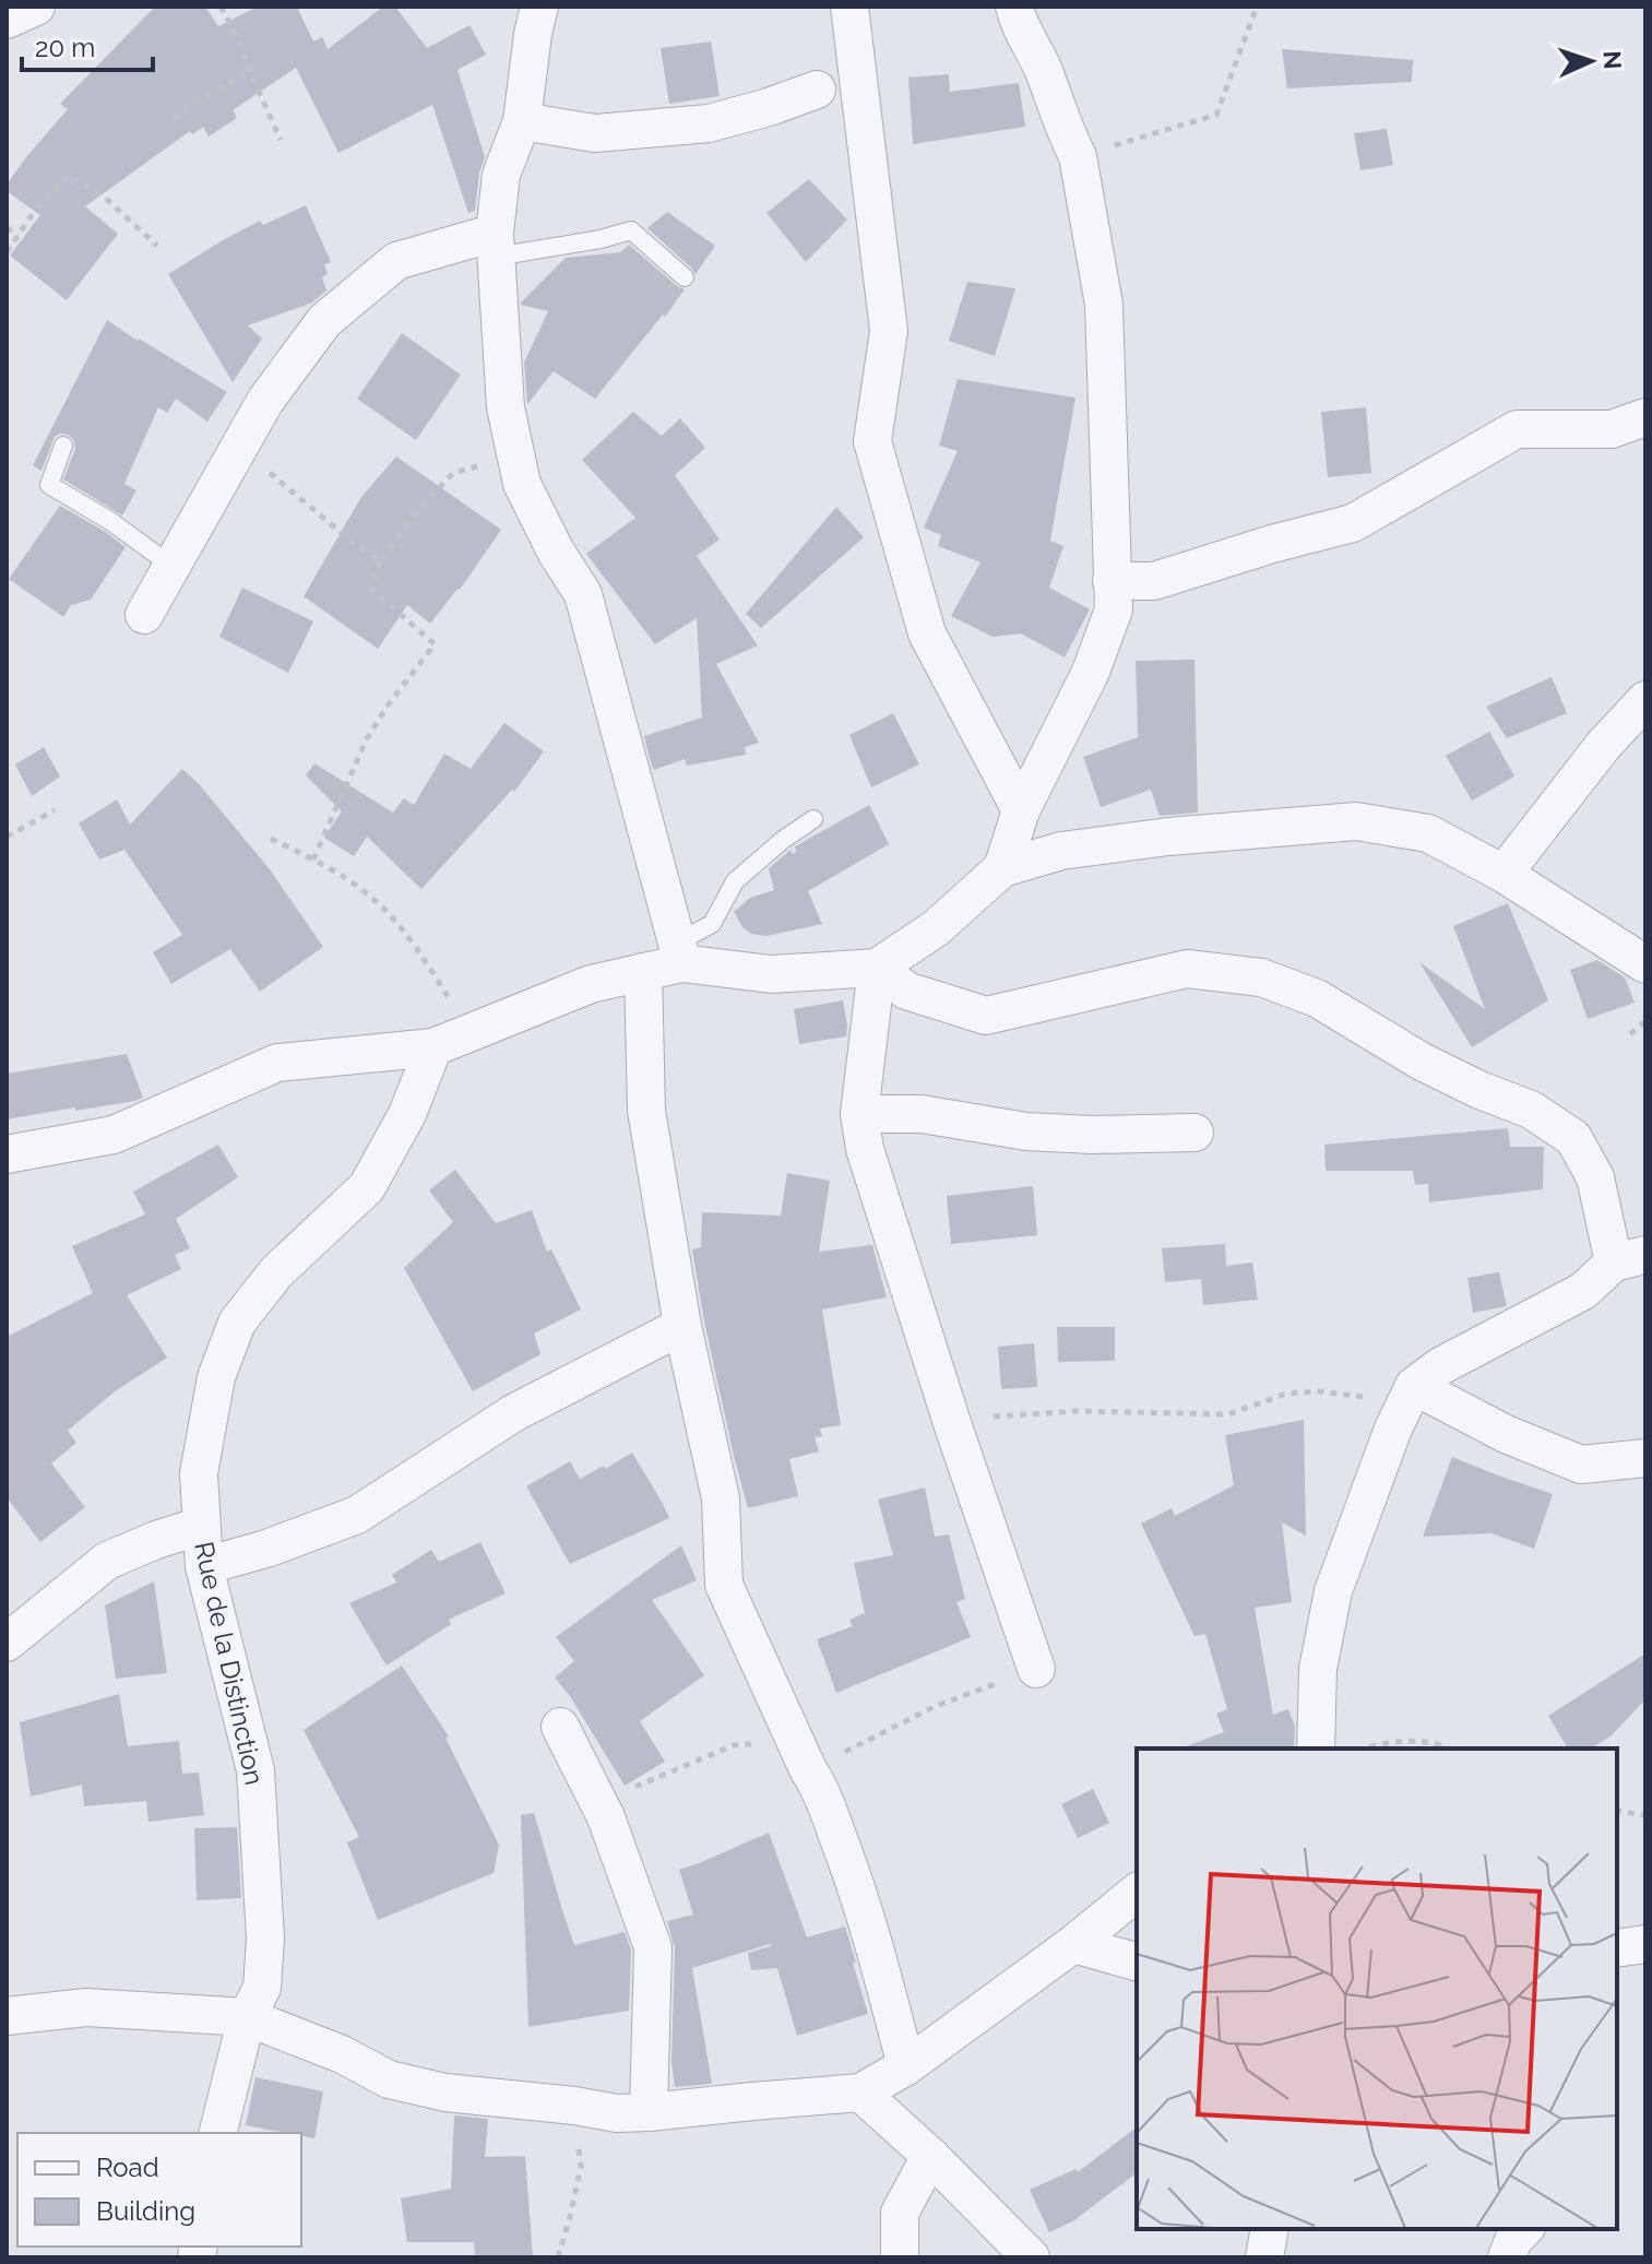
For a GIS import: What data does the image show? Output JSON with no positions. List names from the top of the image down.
{
  "streets": {
    "street": ["Rue de la Distinction"]
  },
  "legend": ["Road", "Building"],
  "scale_bar": "20 m",
  "north": "right"
}
